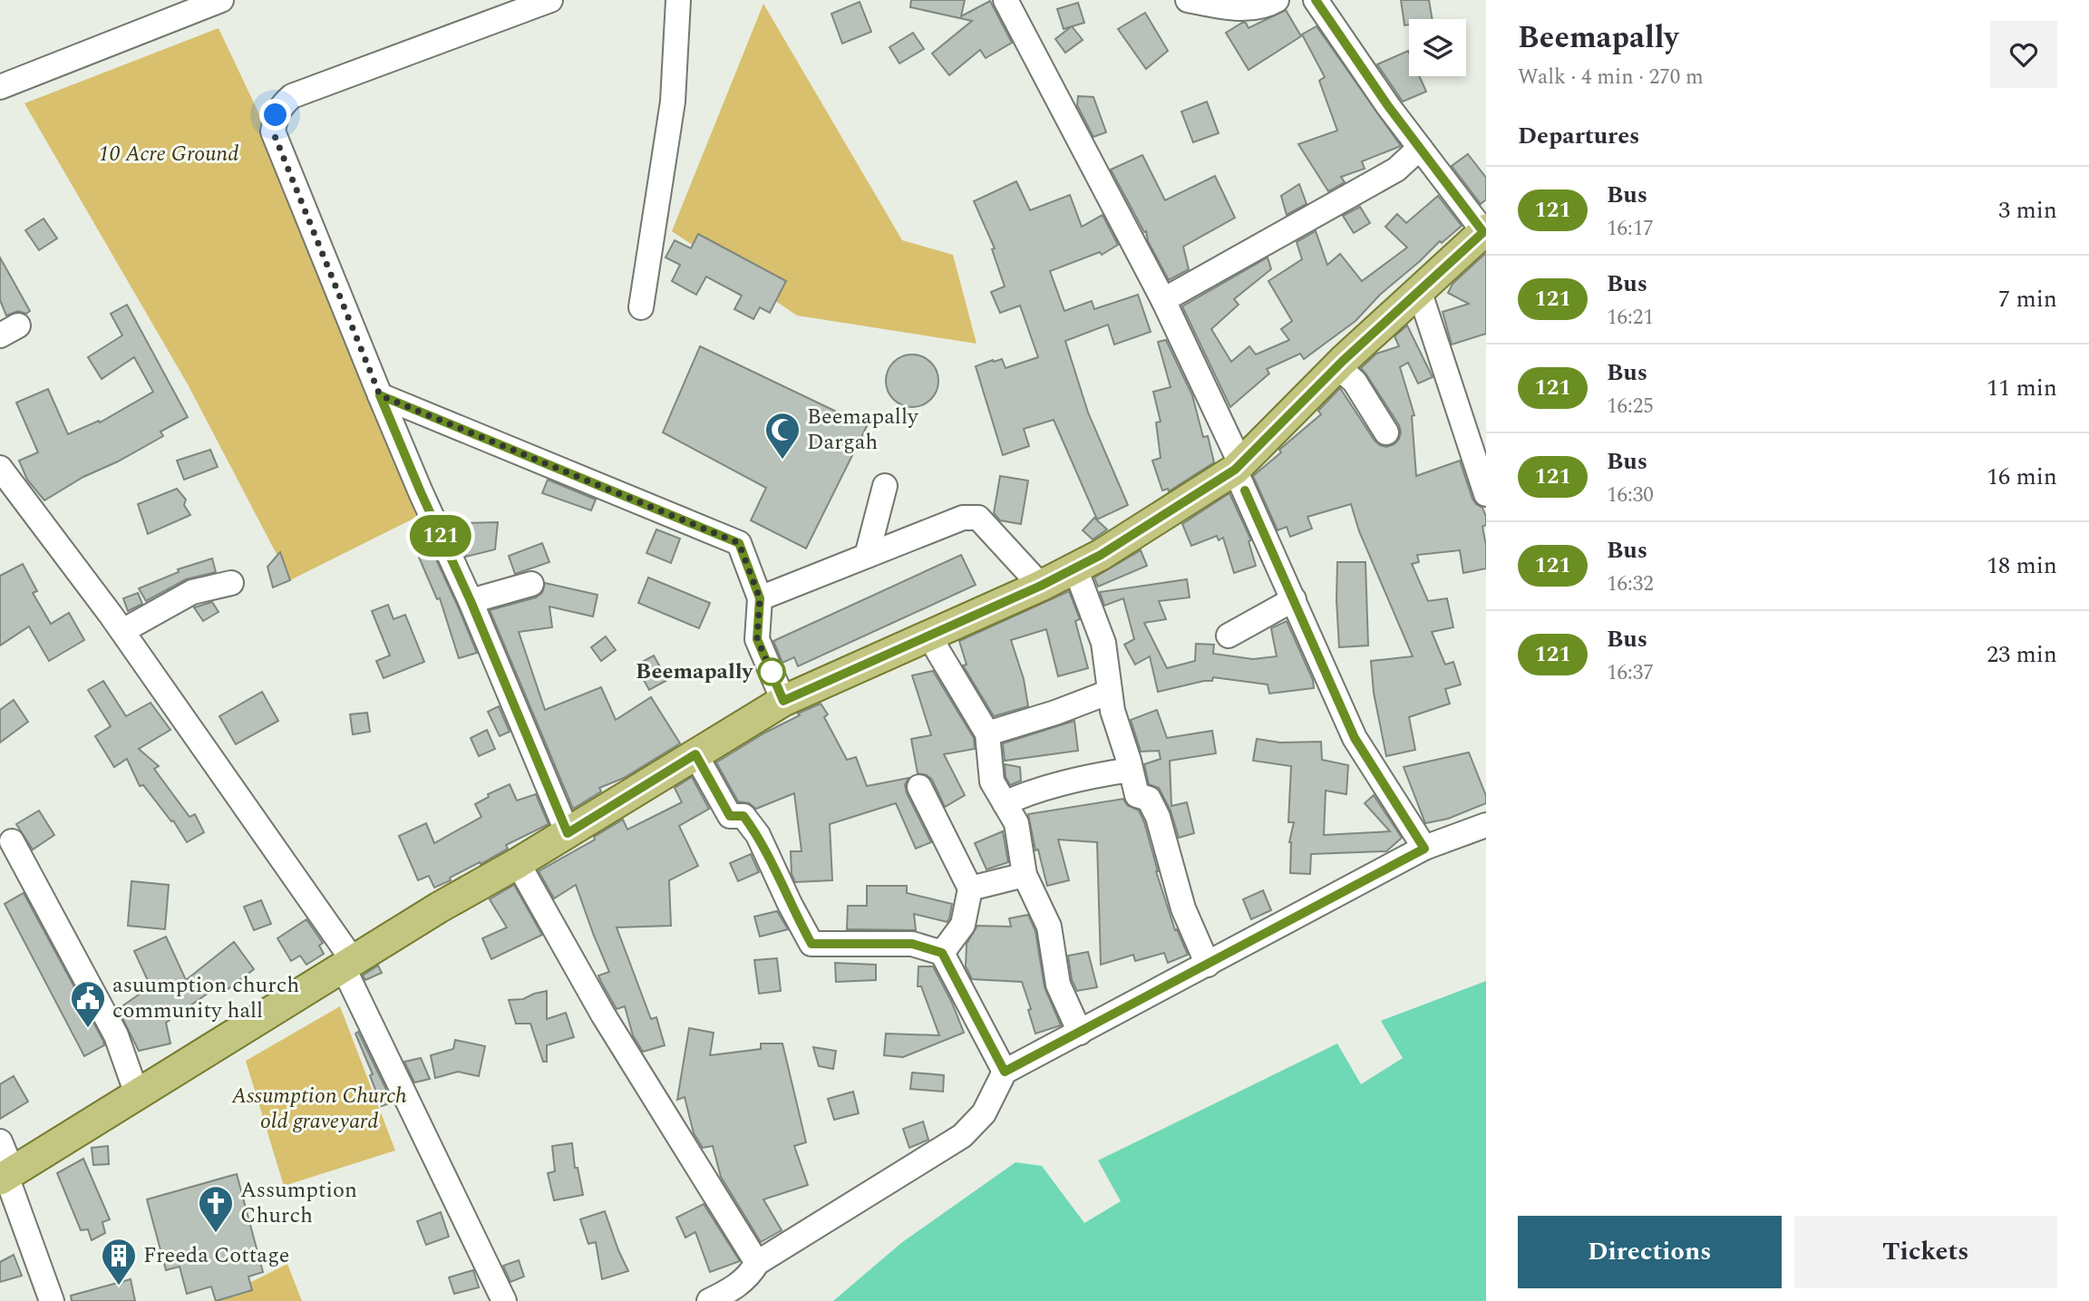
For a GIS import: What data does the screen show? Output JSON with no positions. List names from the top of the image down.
{
  "parks": ["10 Acre Ground", "Assumption Church old graveyard"],
  "places": {
    "mosque": ["Beemapally Dargah"],
    "other": ["Beemapally"],
    "public building": ["asuumption church community hall"],
    "church": ["Assumption Church"],
    "building": ["Freeda Cottage"]
  },
  "lines": ["bus line 121"],
  "page": {
    "on_map": "121",
    "heading": [
      ["Beemapally", "Walk · 4 min · 270 m"],
      "Departures"
    ],
    "list": [
      {
        "mark": "121",
        "name": "Bus",
        "note": "16:17",
        "value": "3 min"
      },
      {
        "mark": "121",
        "name": "Bus",
        "note": "16:21",
        "value": "7 min"
      },
      {
        "mark": "121",
        "name": "Bus",
        "note": "16:25",
        "value": "11 min"
      },
      {
        "mark": "121",
        "name": "Bus",
        "note": "16:30",
        "value": "16 min"
      },
      {
        "mark": "121",
        "name": "Bus",
        "note": "16:32",
        "value": "18 min"
      },
      {
        "mark": "121",
        "name": "Bus",
        "note": "16:37",
        "value": "23 min"
      }
    ],
    "buttons": ["Directions", "Tickets"]
  }
}
